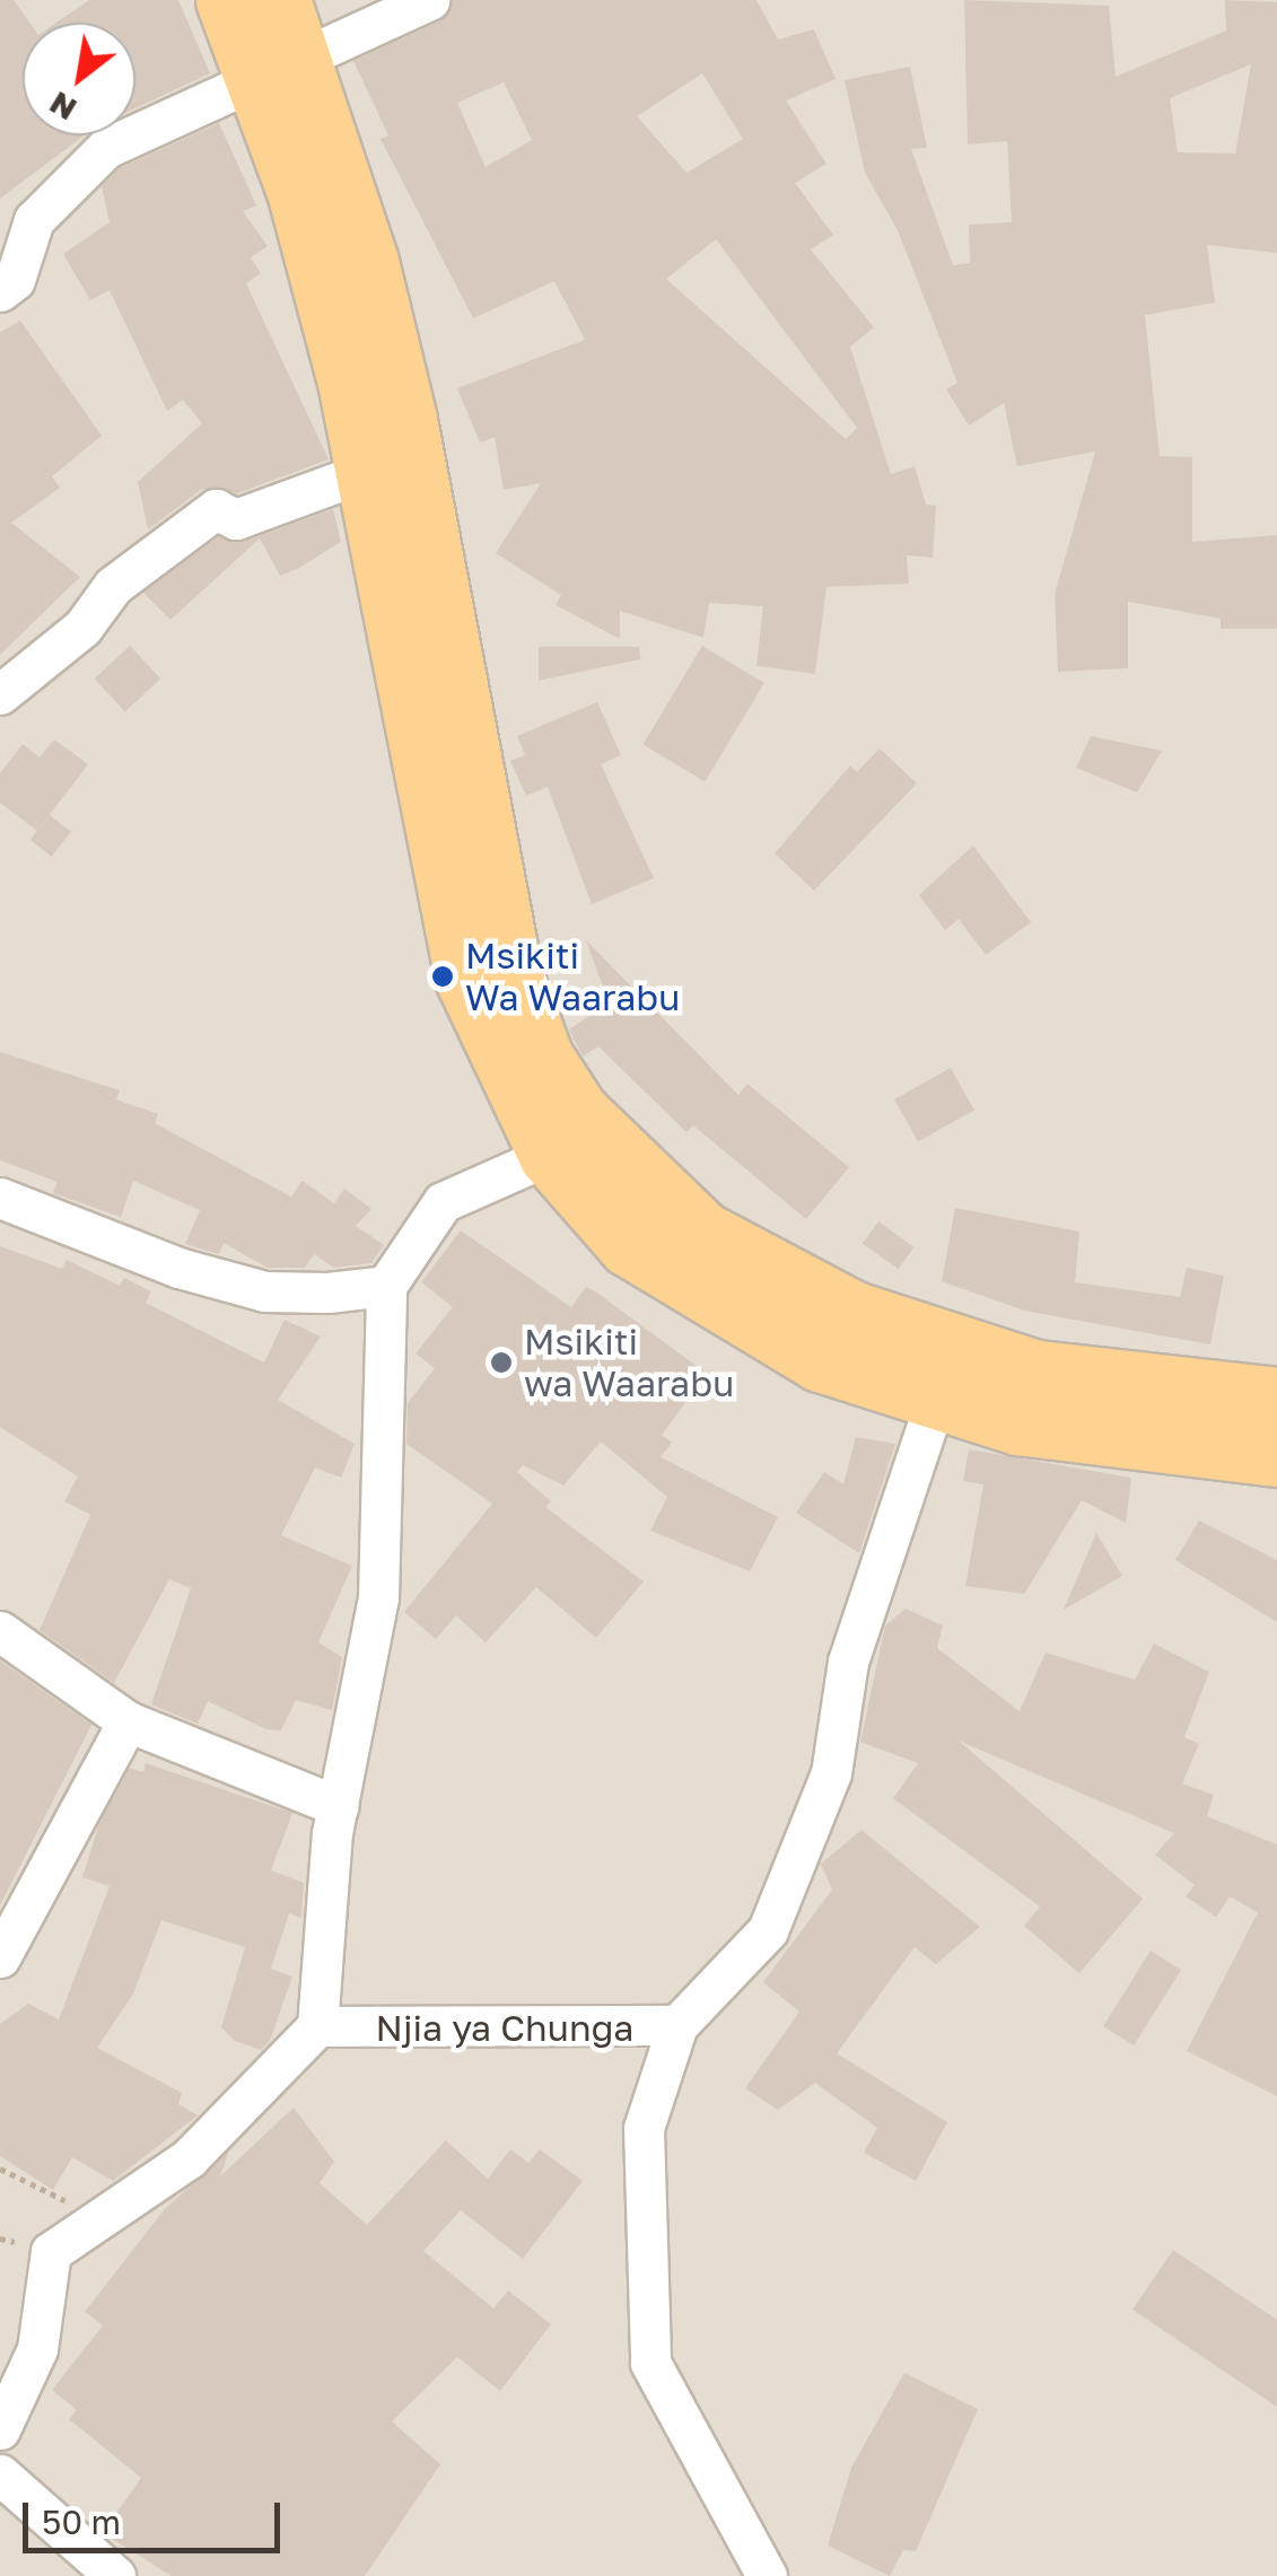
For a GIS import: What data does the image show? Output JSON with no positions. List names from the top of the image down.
{
  "streets": {
    "street": ["Njia ya Chunga"]
  },
  "places": ["Msikiti Wa Waarabu", "Msikiti wa Waarabu"],
  "scale_bar": "50 m",
  "north": "bottom left"
}
